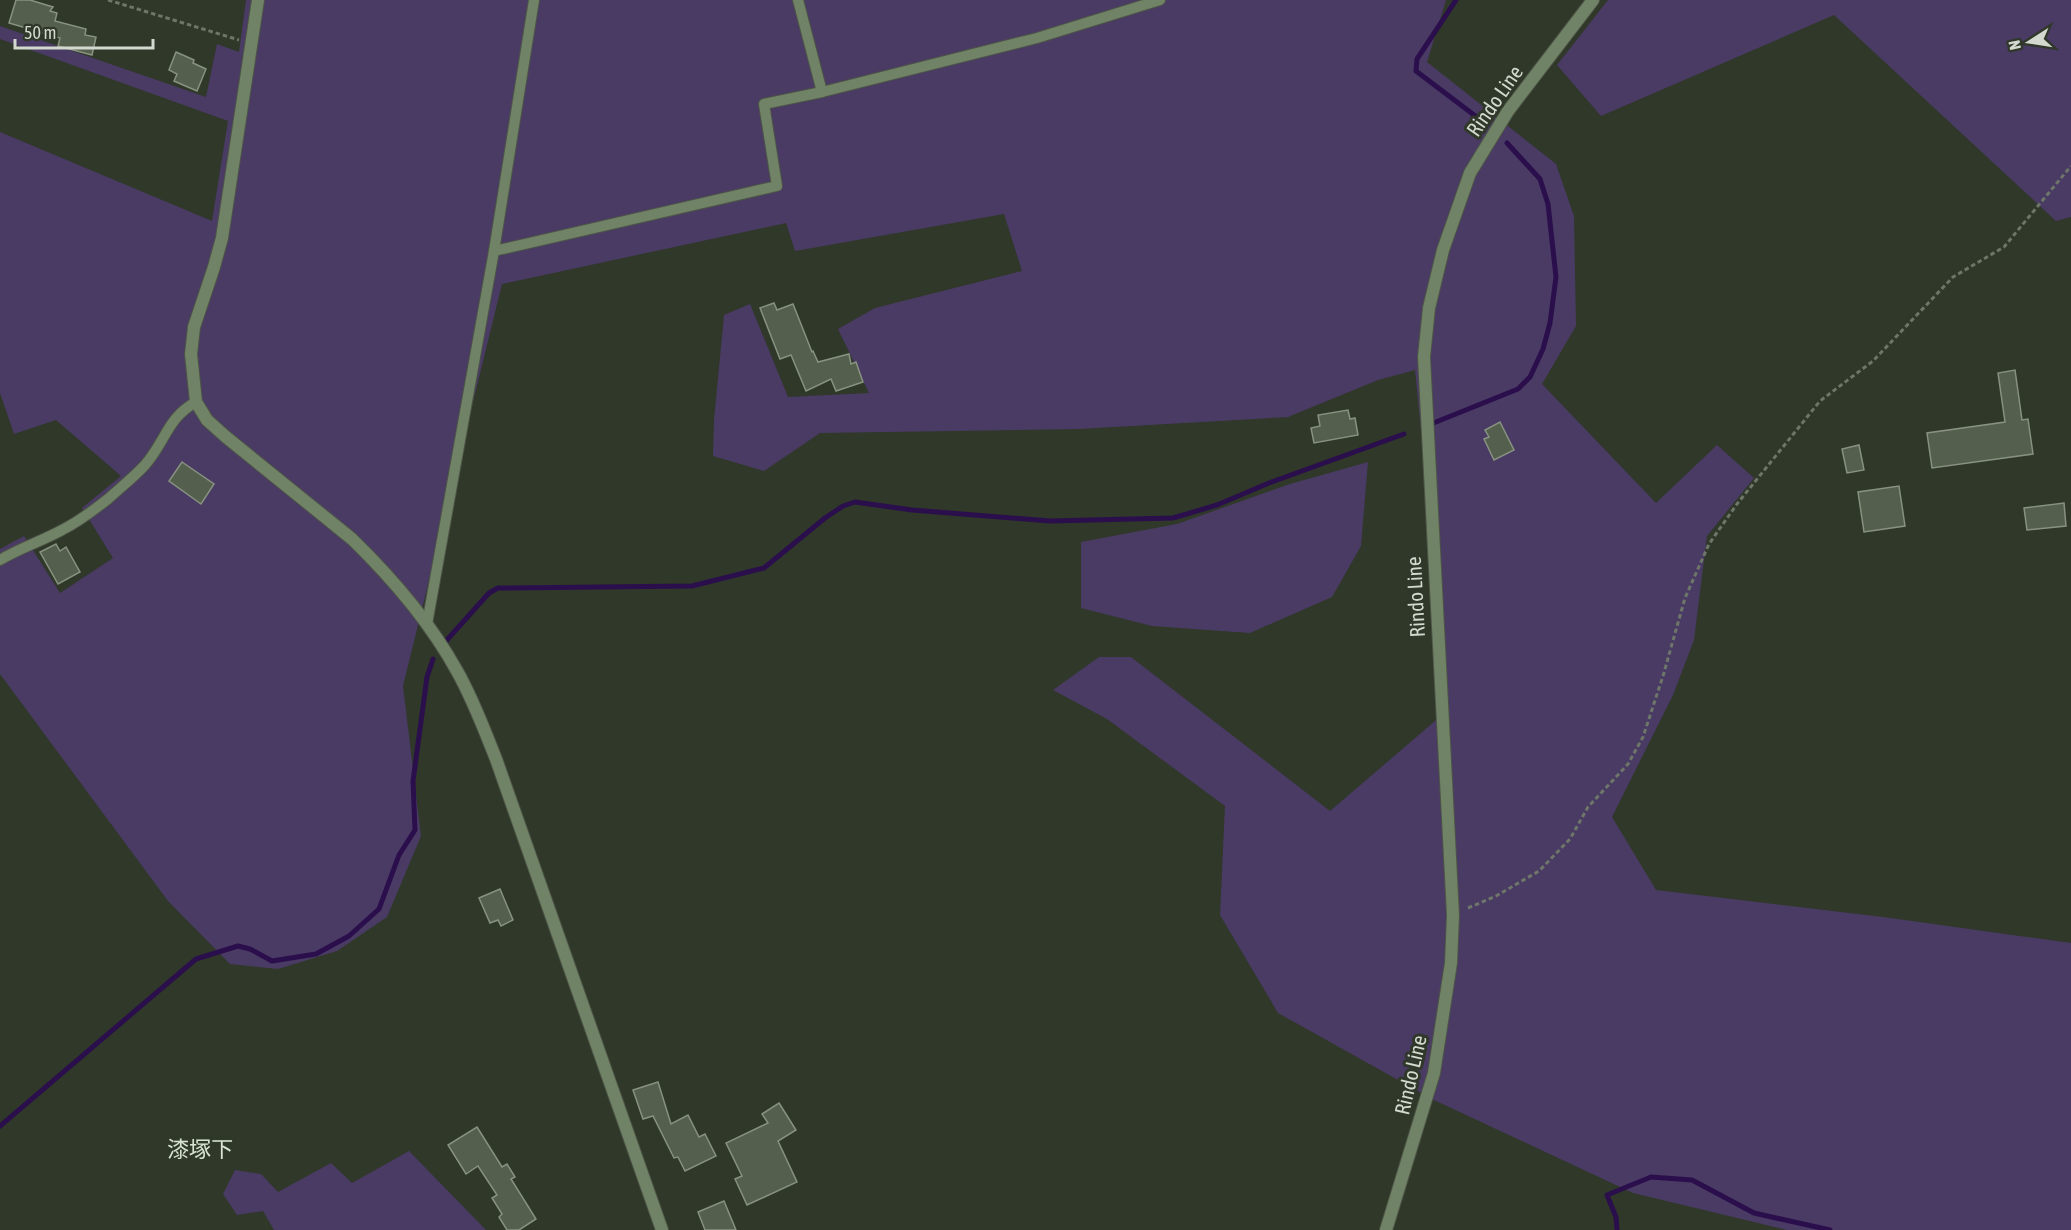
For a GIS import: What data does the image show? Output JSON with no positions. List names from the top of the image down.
{
  "streets": {
    "street": ["Rindo Line"]
  },
  "districts": ["漆塚下"],
  "scale_bar": "50 m",
  "north": "left"
}
